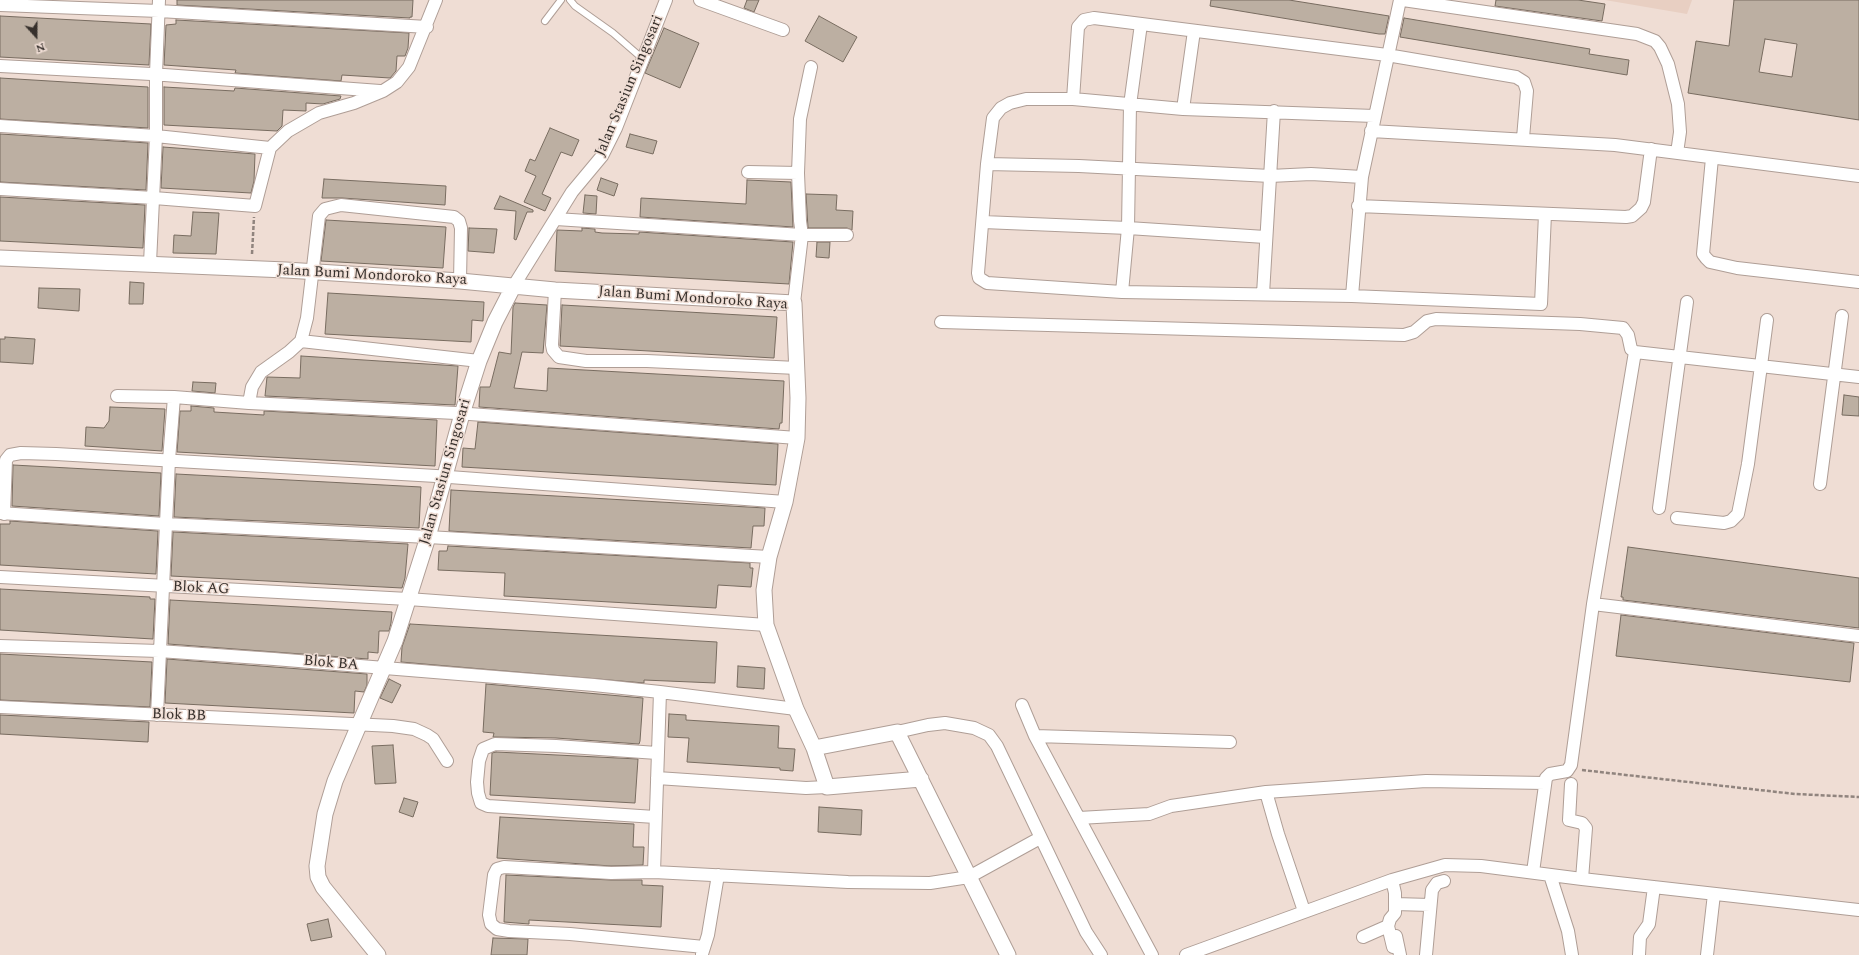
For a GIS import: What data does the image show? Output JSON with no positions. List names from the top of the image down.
{
  "streets": {
    "street": [
      "Jalan Stasiun Singosari",
      "Jalan Bumi Mondoroko Raya",
      "Blok AG",
      "Blok BA",
      "Blok BB"
    ]
  },
  "crossings": [
    ["Jalan Stasiun Singosari", "Jalan Bumi Mondoroko Raya"],
    ["Jalan Stasiun Singosari", "Blok AG"],
    ["Jalan Stasiun Singosari", "Blok BA"],
    ["Jalan Stasiun Singosari", "Blok BB"],
    ["Jalan Bumi Mondoroko Raya", "Blok AG"],
    ["Jalan Bumi Mondoroko Raya", "Blok BA"]
  ],
  "north": "bottom"
}
